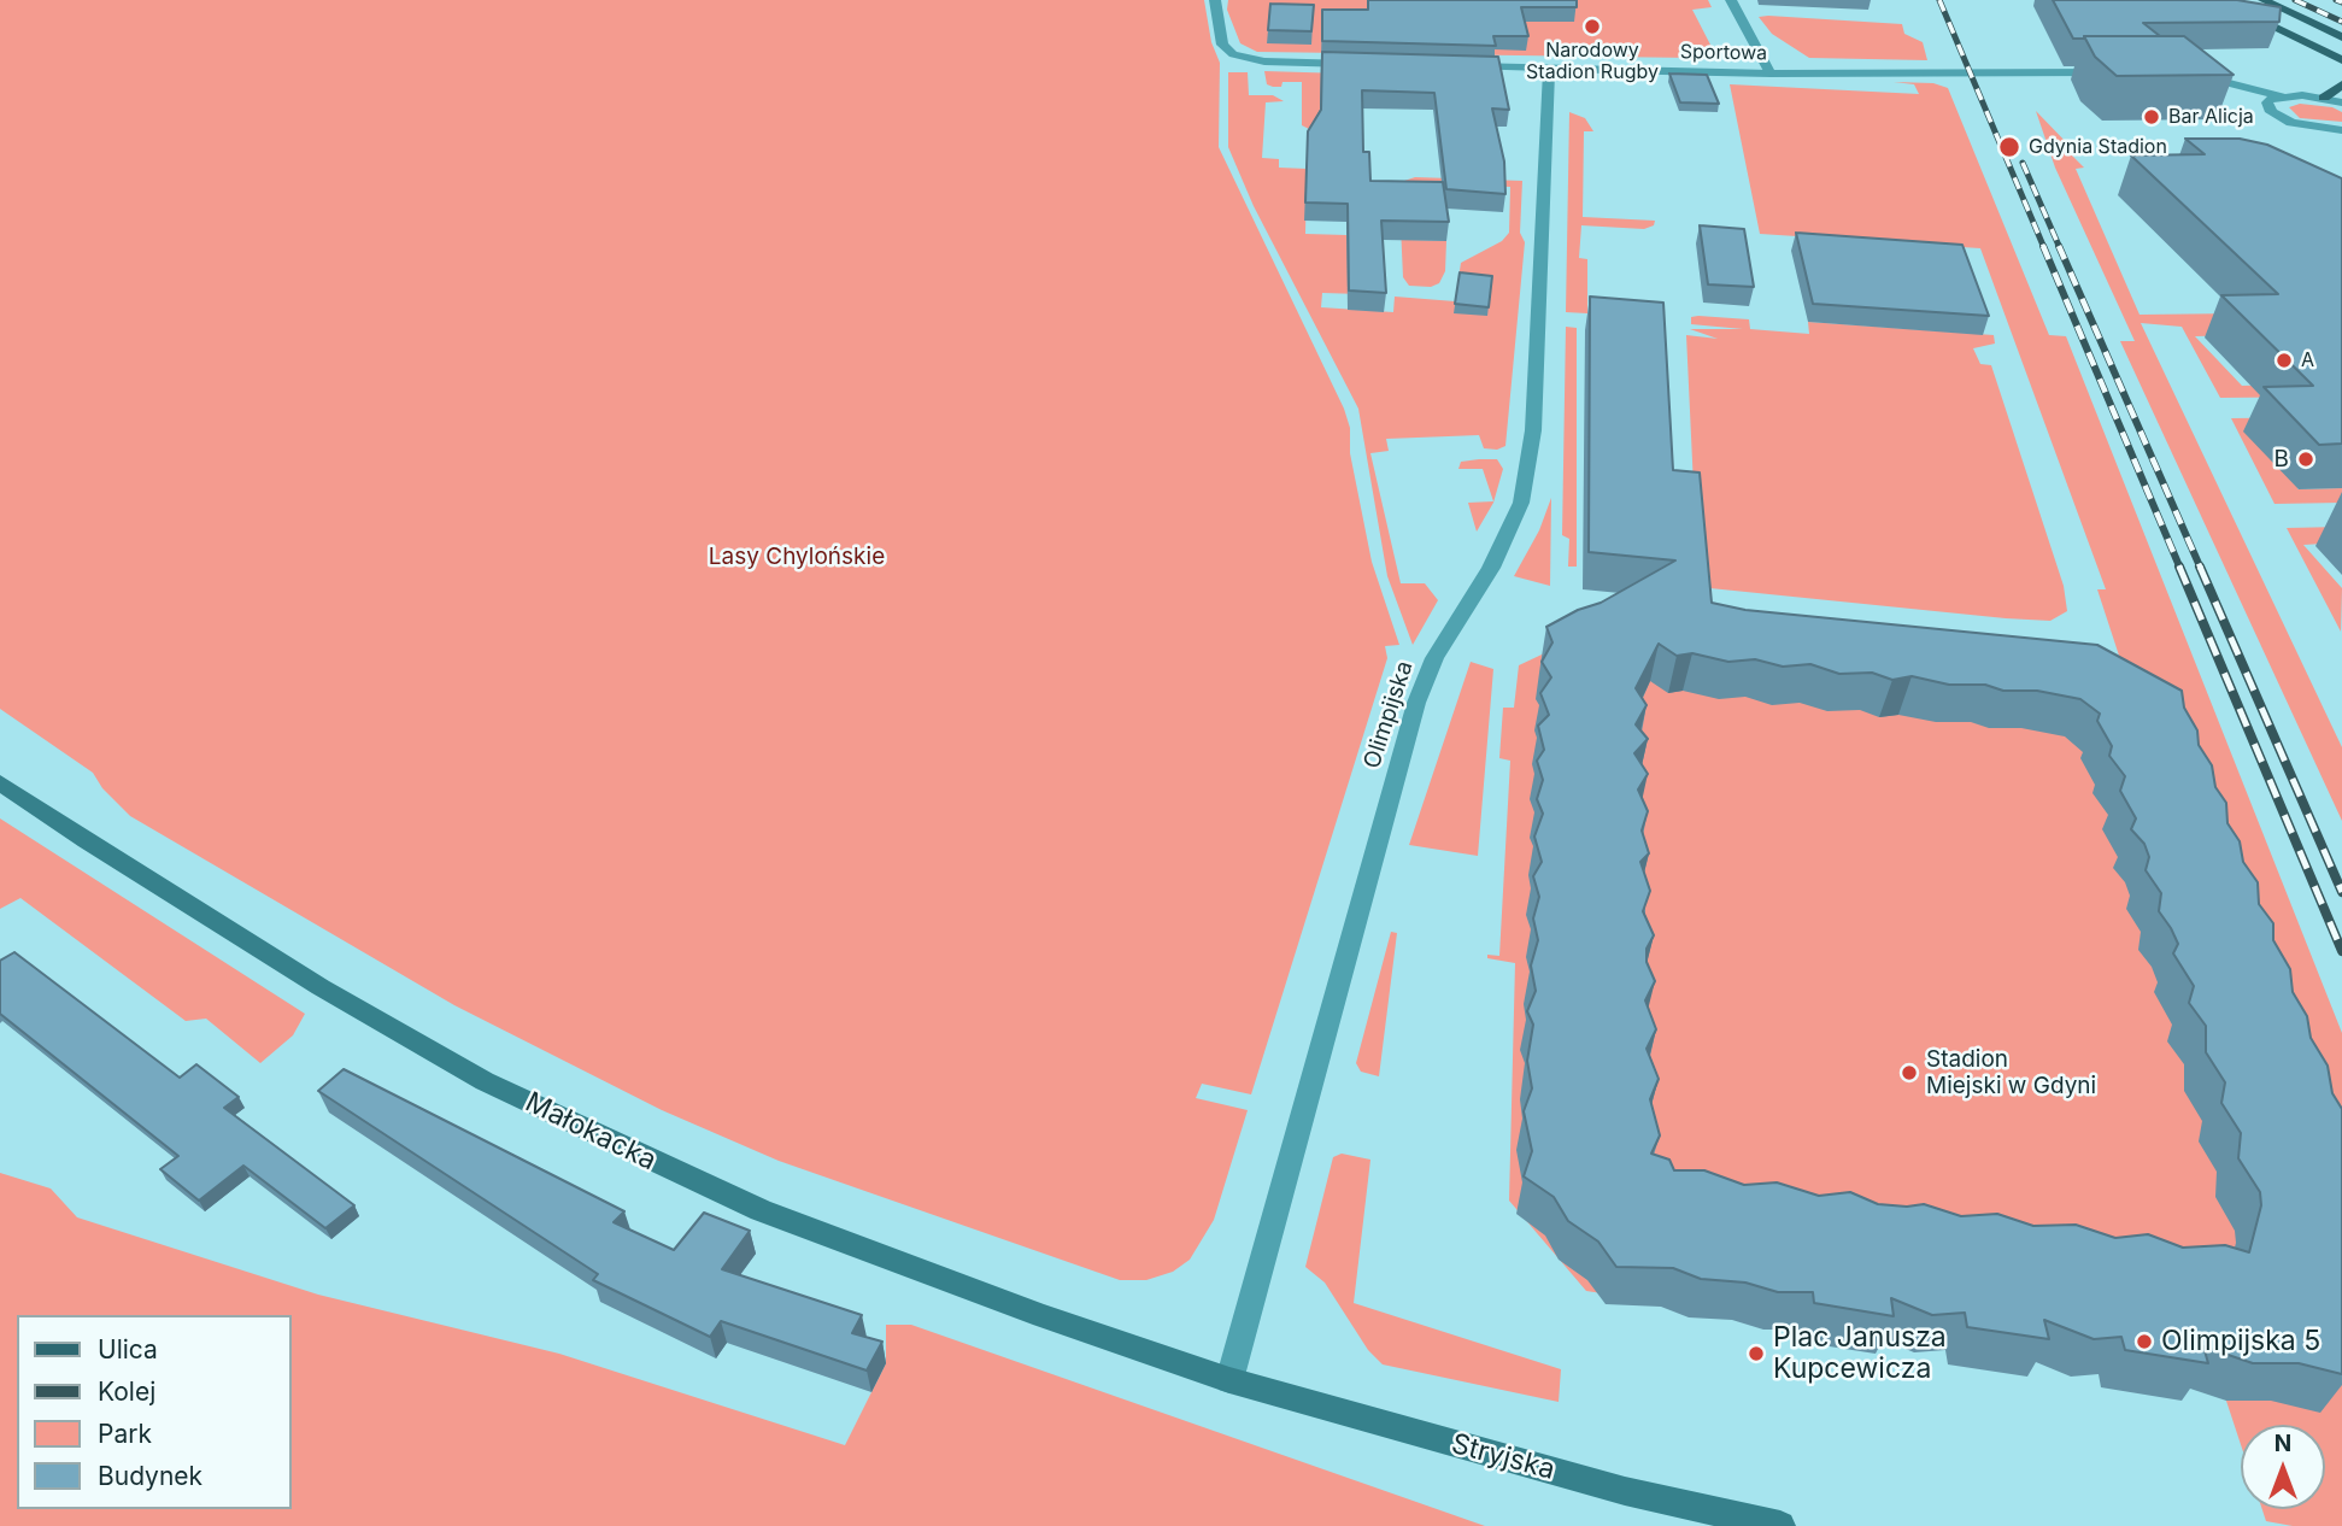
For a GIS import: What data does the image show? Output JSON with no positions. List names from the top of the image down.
{
  "streets": {
    "main road": ["Małokacka", "Stryjska"],
    "street": ["Sportowa", "Olimpijska"]
  },
  "crossings": [
    ["Sportowa", "Olimpijska"],
    ["Olimpijska", "Małokacka"],
    ["Olimpijska", "Stryjska"],
    ["Małokacka", "Stryjska"]
  ],
  "parks": ["Lasy Chylońskie"],
  "places": [
    "Narodowy Stadion Rugby",
    "Bar Alicja",
    "Gdynia Stadion",
    "A",
    "B",
    "Stadion Miejski w Gdyni",
    "Olimpijska 5",
    "Plac Janusza Kupcewicza"
  ],
  "legend": [
    "Ulica",
    "Kolej",
    "Park",
    "Budynek"
  ],
  "north": "top"
}
